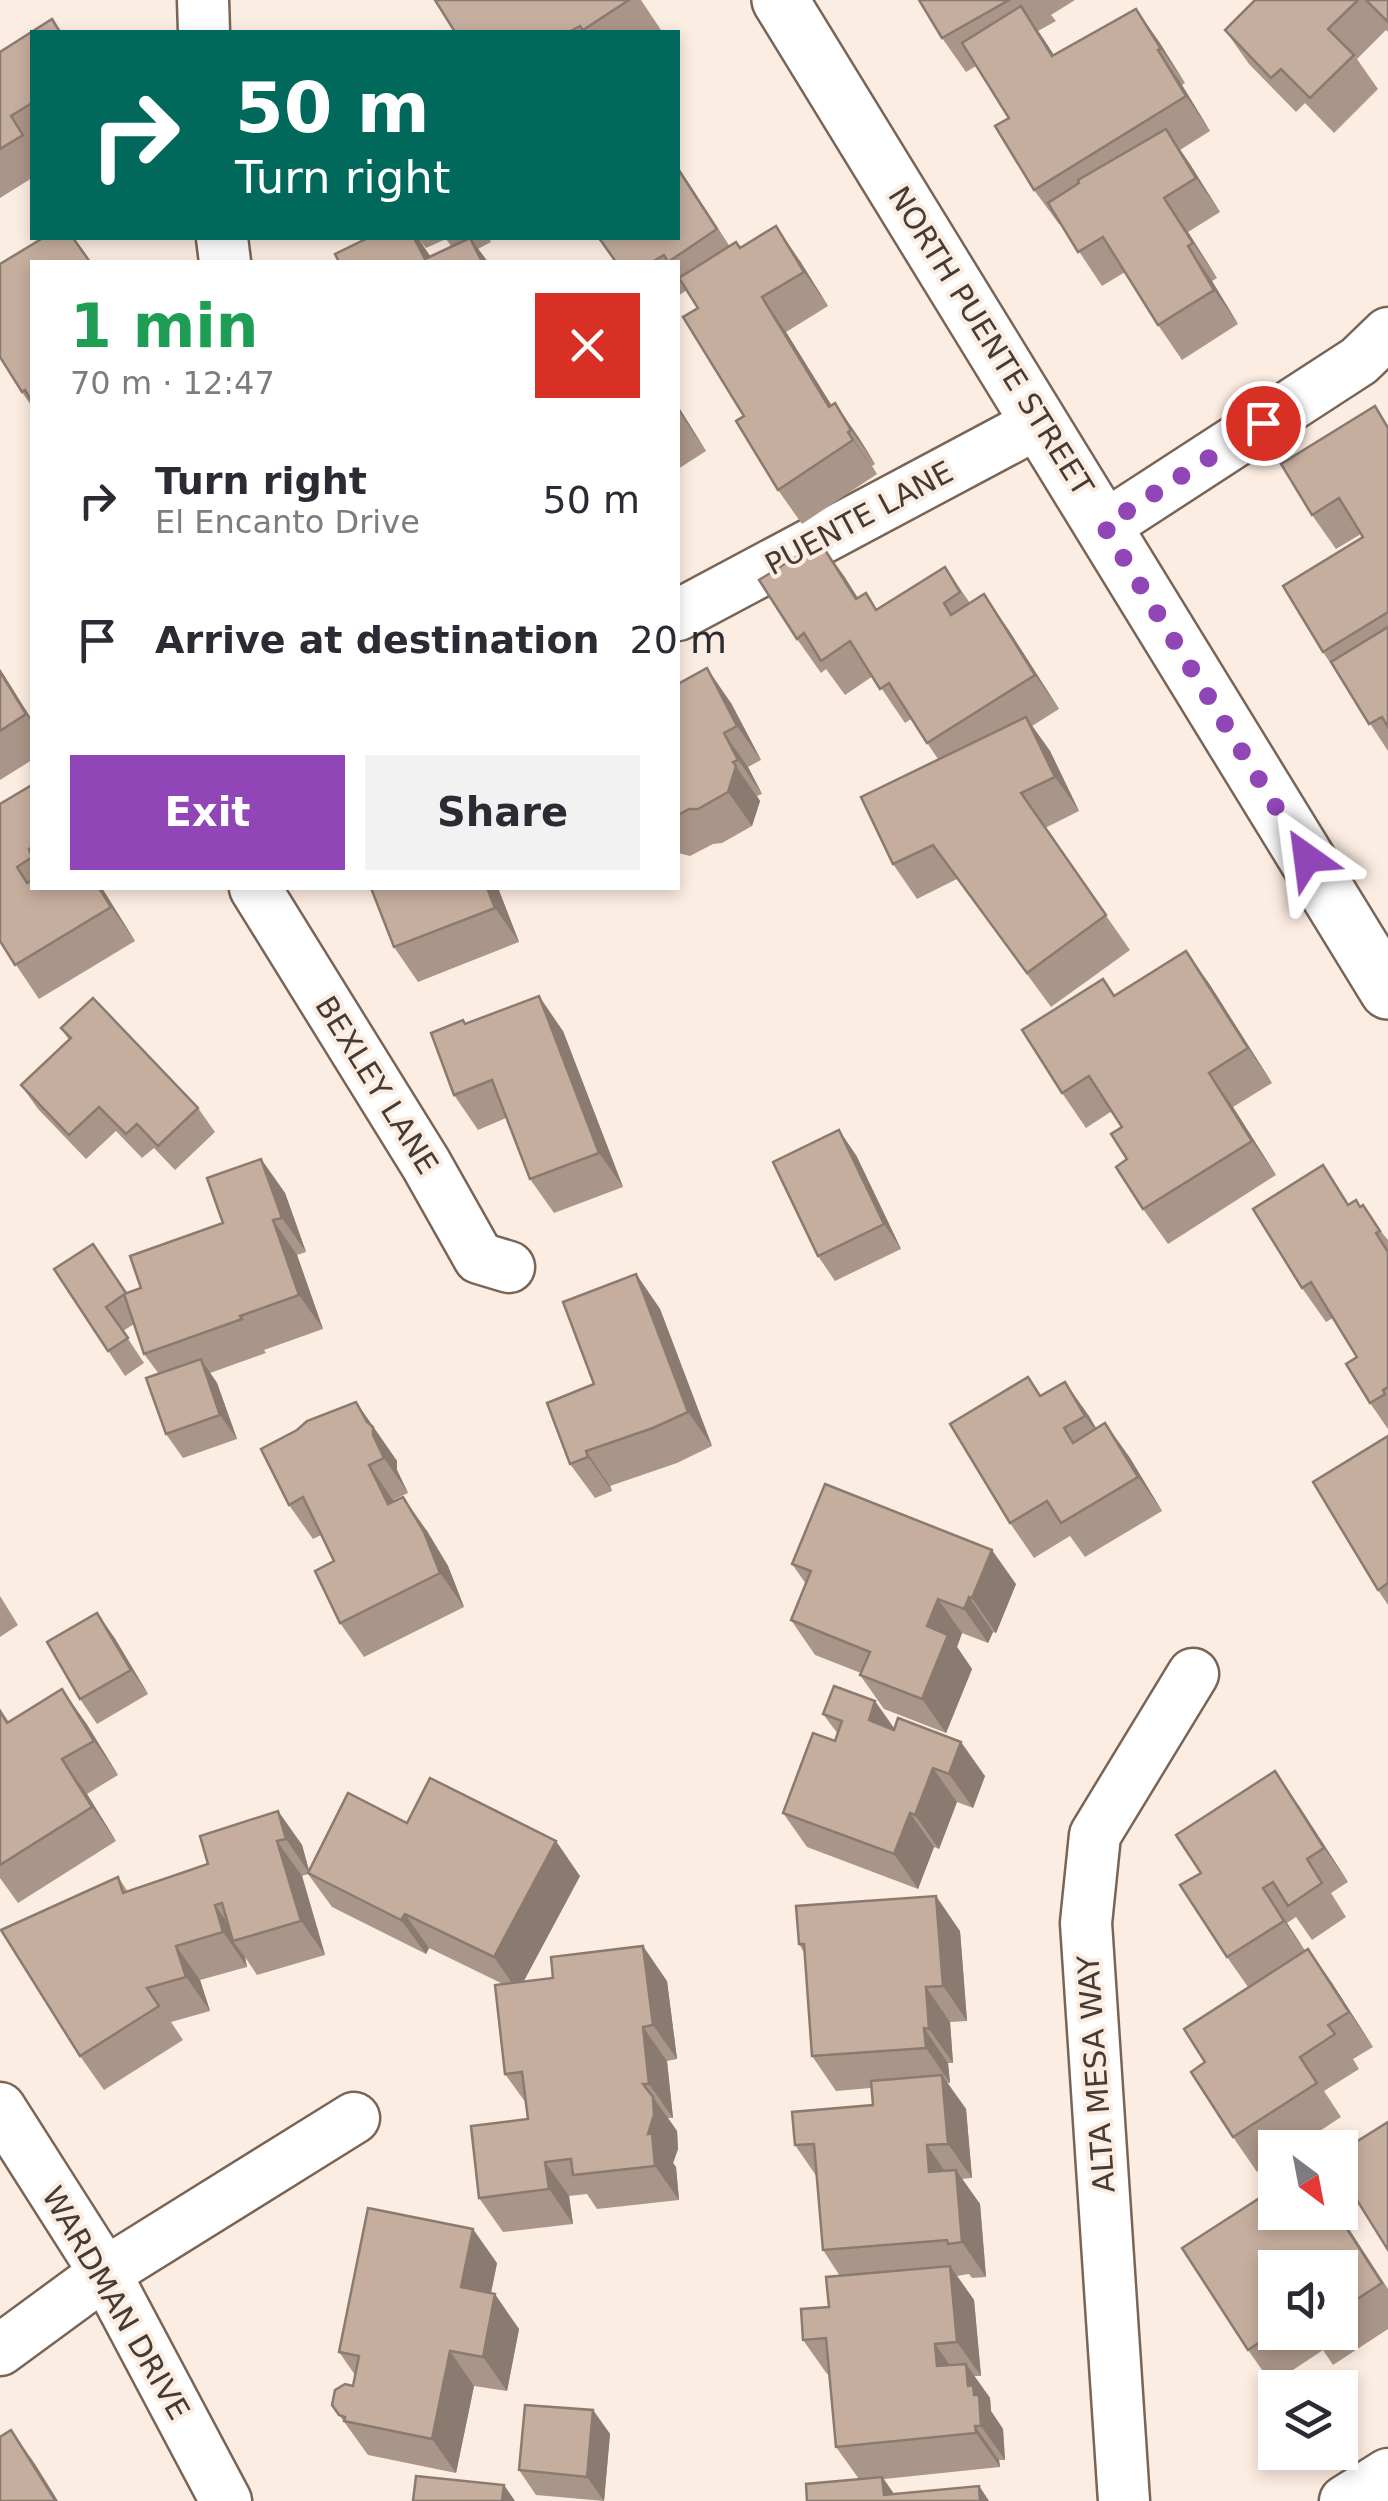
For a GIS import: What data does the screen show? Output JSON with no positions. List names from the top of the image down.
{
  "streets": {
    "street": [
      "NORTH PUENTE STREET",
      "PUENTE LANE",
      "BEXLEY LANE",
      "ALTA MESA WAY",
      "WARDMAN DRIVE"
    ]
  },
  "crossings": [
    ["NORTH PUENTE STREET", "PUENTE LANE"]
  ],
  "north": "bottom right",
  "page": {
    "turn": ["50 m", "Turn right"],
    "heading": ["1 min", "70 m · 12:47"],
    "list": [
      {
        "name": "Turn right",
        "note": "El Encanto Drive",
        "value": "50 m"
      },
      {
        "name": "Arrive at destination",
        "value": "20 m"
      }
    ],
    "buttons": ["Exit", "Share"]
  }
}
